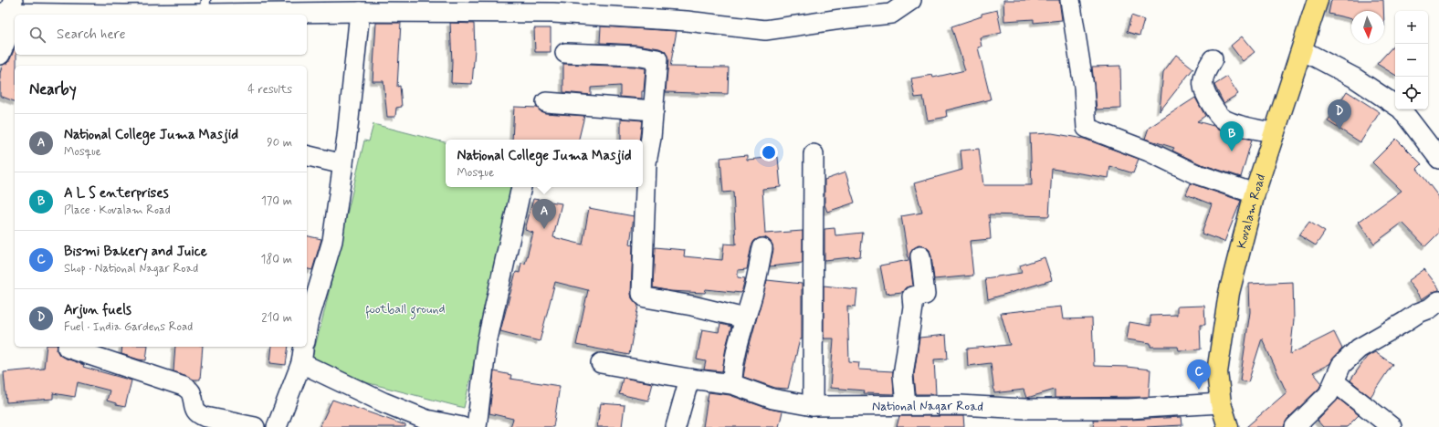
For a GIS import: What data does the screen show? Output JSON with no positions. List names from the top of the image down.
{
  "streets": {
    "main road": ["Kovalam Road"],
    "street": ["National Nagar Road"]
  },
  "crossings": [
    ["Kovalam Road", "National Nagar Road"]
  ],
  "parks": ["football ground"],
  "north": "bottom",
  "page": {
    "map_buttons": ["+", "−"],
    "search": "Search here",
    "heading": ["Nearby", "4 results"],
    "pins": [
      "D",
      "B",
      "A",
      "C"
    ],
    "list": [
      {
        "mark": "A",
        "name": "National College Juma Masjid",
        "note": "Mosque",
        "value": "90 m"
      },
      {
        "mark": "B",
        "name": "A L S enterprises",
        "note": "Place · Kovalam Road",
        "value": "170 m"
      },
      {
        "mark": "C",
        "name": "Bismi Bakery and Juice",
        "note": "Shop · National Nagar Road",
        "value": "180 m"
      },
      {
        "mark": "D",
        "name": "Arjun fuels",
        "note": "Fuel · India Gardens Road",
        "value": "210 m"
      }
    ],
    "popup": ["National College Juma Masjid", "Mosque"]
  }
}
